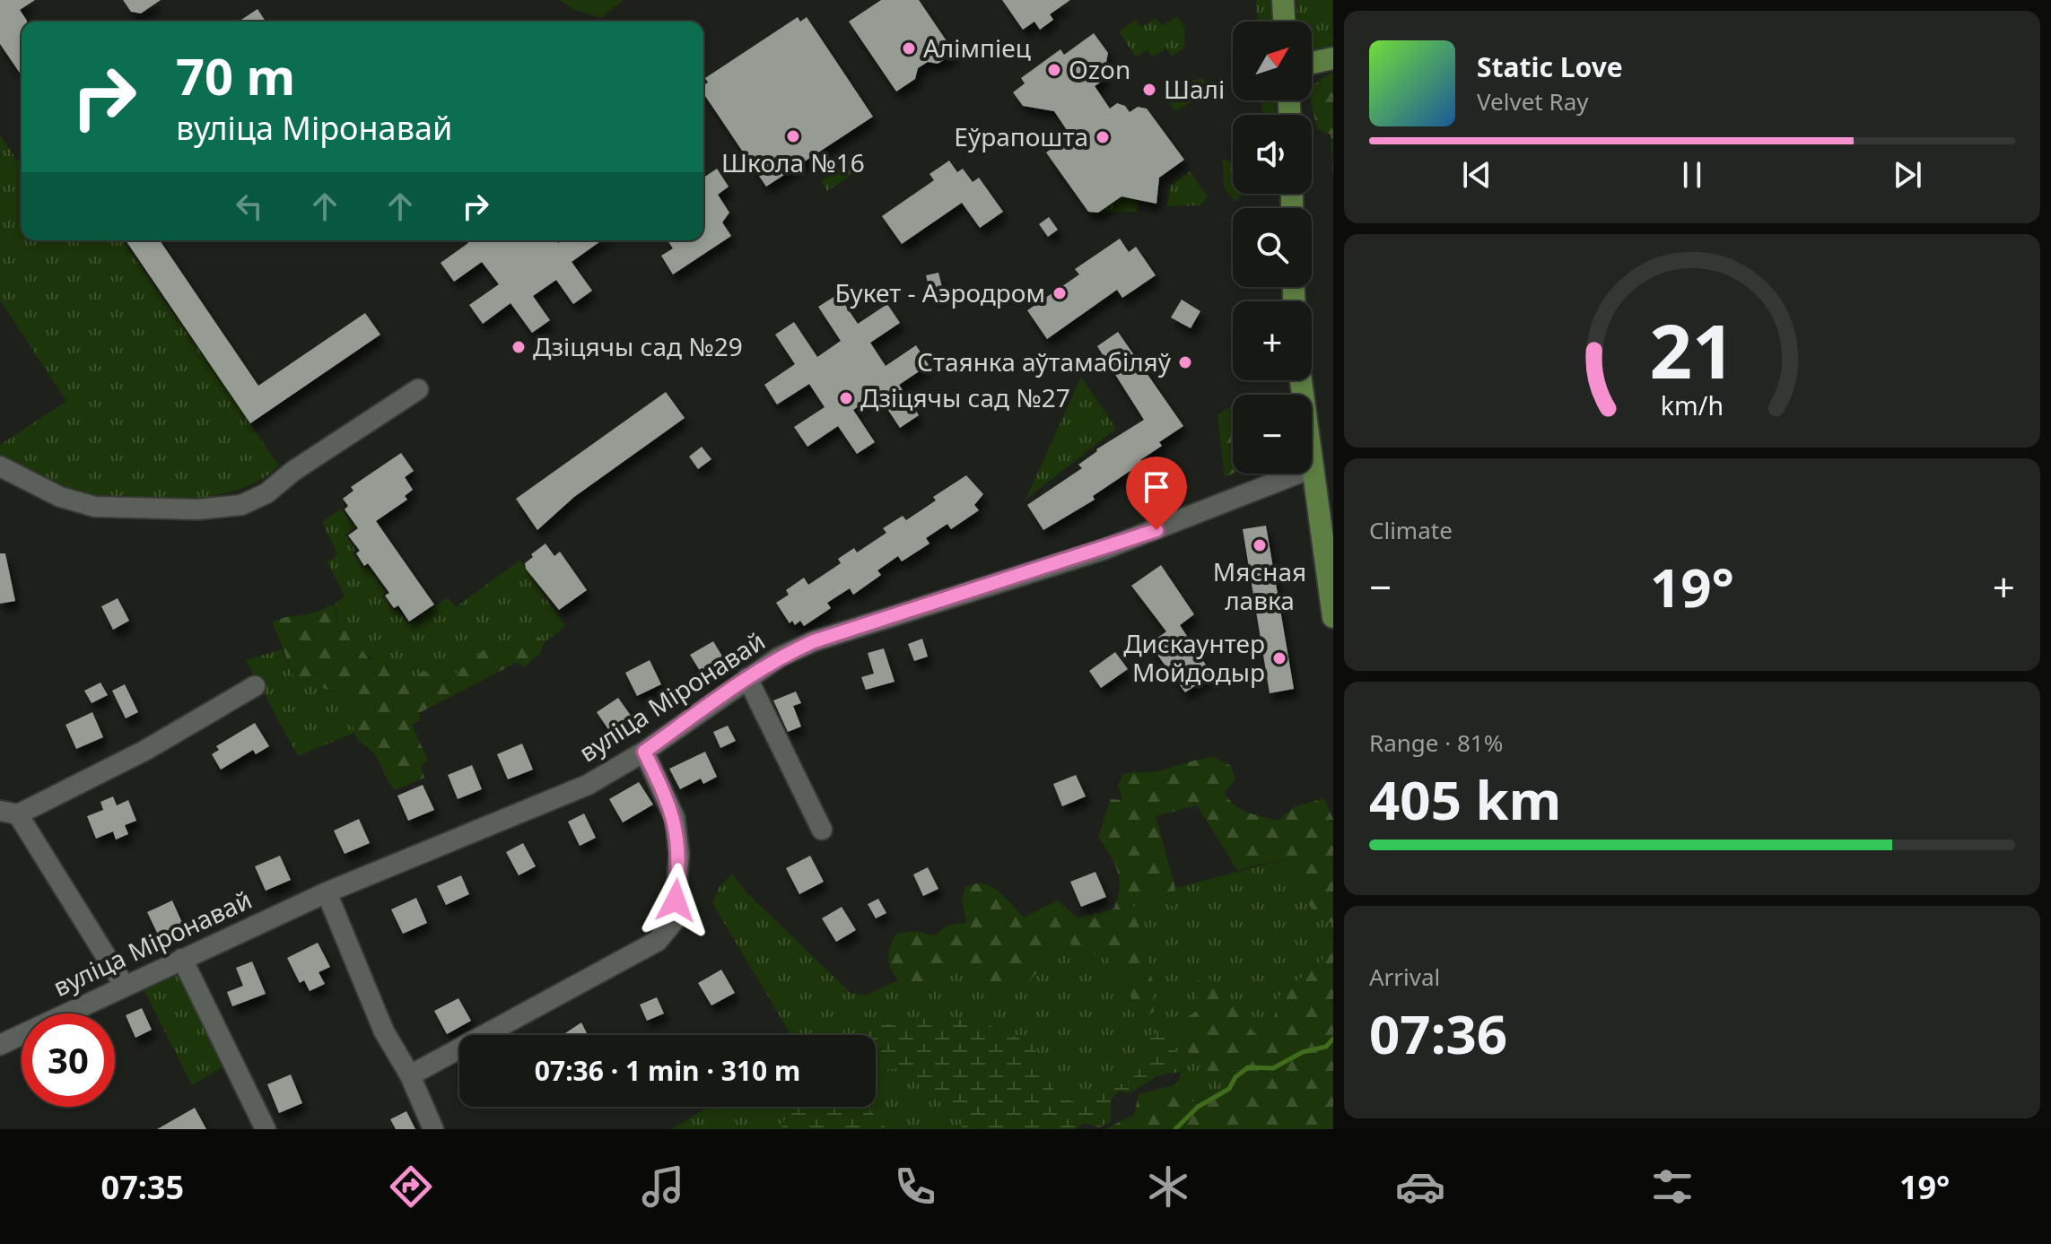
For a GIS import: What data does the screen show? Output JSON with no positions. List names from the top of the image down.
{
  "streets": {
    "street": ["вуліца Міронавай"]
  },
  "places": [
    "Алімпіец",
    "Ozon",
    "Шалі",
    "Школа №16",
    "Еўрапошта",
    "Букет - Аэродром",
    "Дзіцячы сад №29",
    "Стаянка аўтамабіляў",
    "Дзіцячы сад №27",
    "Мясная лавка",
    "Дискаунтер Мойдодыр"
  ],
  "north": "top right",
  "page": {
    "map_buttons": ["+", "−"],
    "turn": ["70 m", "вуліца Міронавай"],
    "song": ["Static Love", "Velvet Ray"],
    "tile": [
      "Climate",
      ["Range · 81%", "405 km"],
      ["Arrival", "07:36"]
    ],
    "heat": ["−", "19°", "+"],
    "limit": "30",
    "trip": "07:36 · 1 min · 310 m",
    "tabs": ["07:35", "19°"],
    "gauge": ["21", "km/h"]
  }
}
